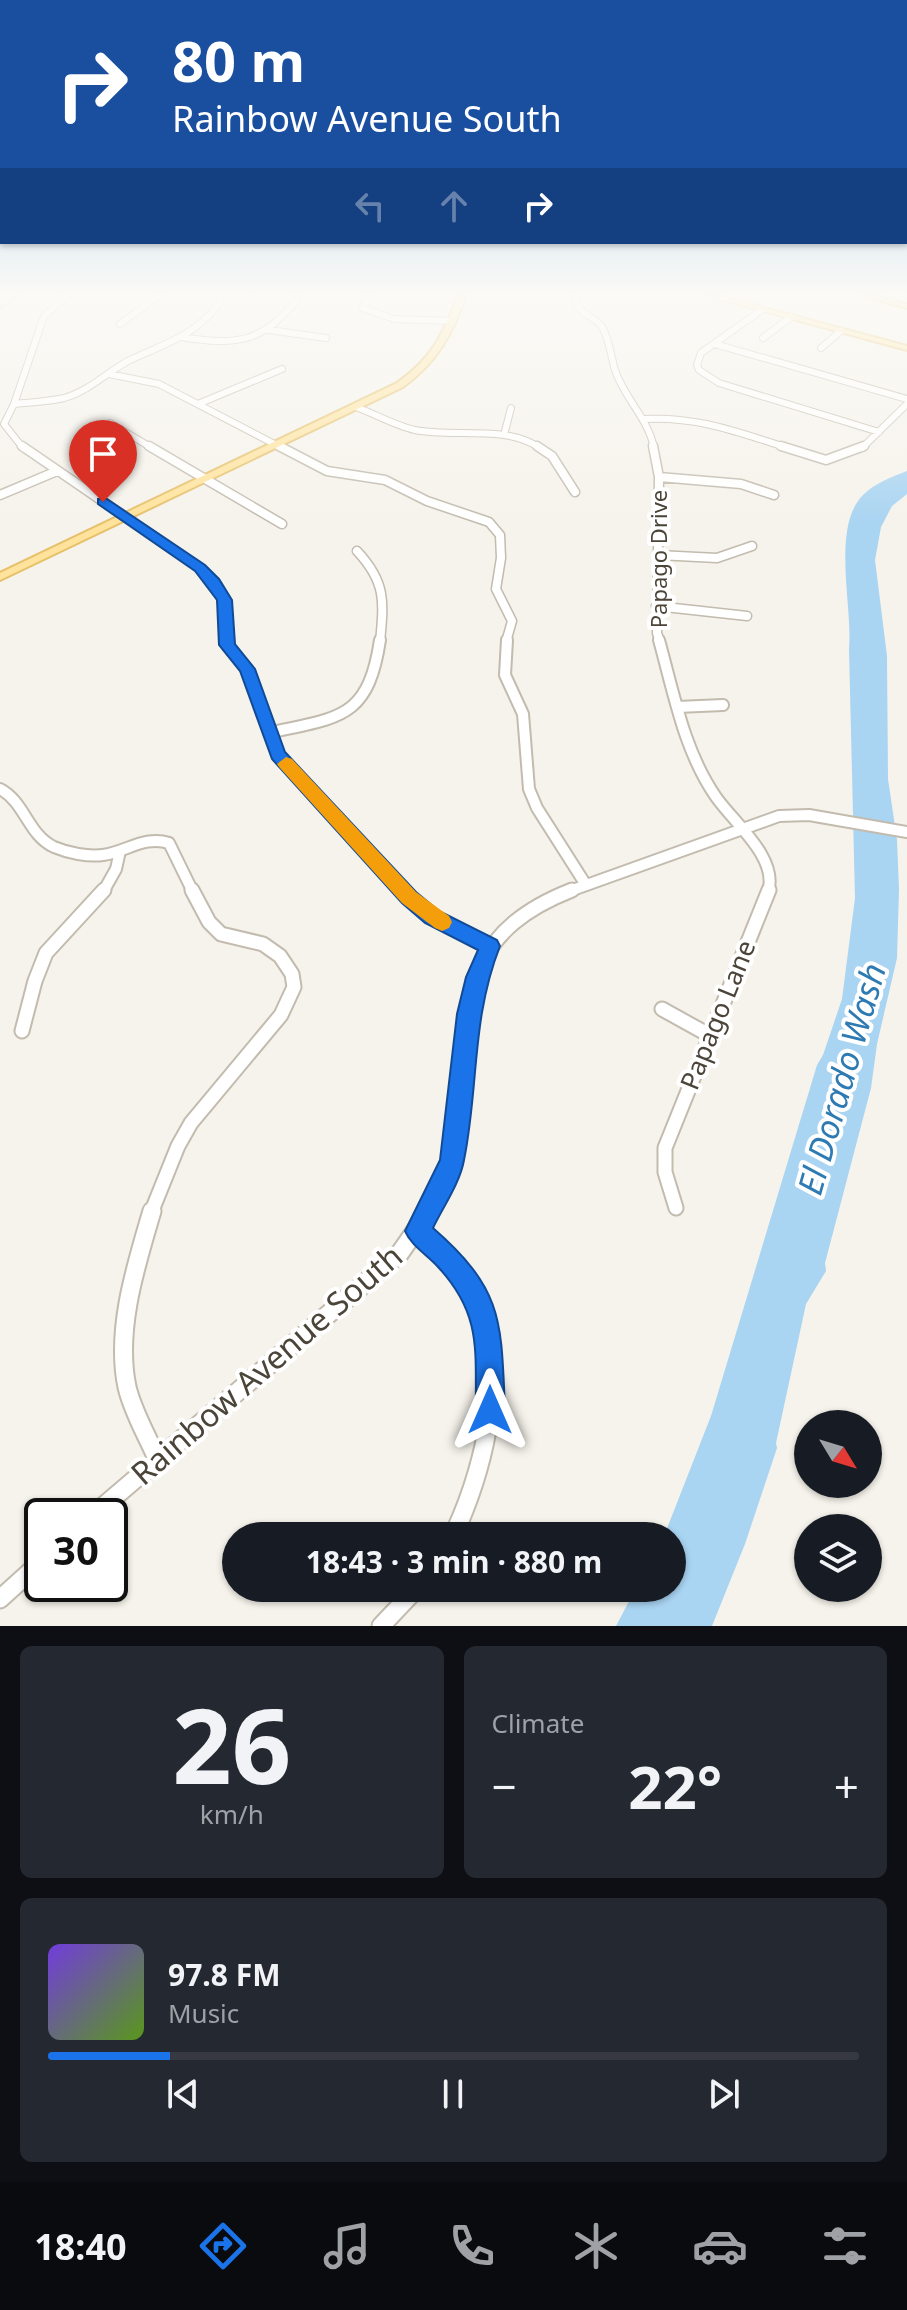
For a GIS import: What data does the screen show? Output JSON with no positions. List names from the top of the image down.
{
  "streets": {
    "street": ["Papago Drive", "Papago Lane", "Rainbow Avenue South"]
  },
  "crossings": [
    ["Papago Drive", "Papago Lane"],
    ["Papago Drive", "Rainbow Avenue South"],
    ["Papago Lane", "Rainbow Avenue South"]
  ],
  "water": ["El Dorado Wash"],
  "north": "bottom right",
  "page": {
    "turn": ["80 m", "Rainbow Avenue South"],
    "limit": "30",
    "trip": "18:43 · 3 min · 880 m",
    "tile": [
      ["26", "km/h"],
      "Climate"
    ],
    "heat": ["−", "22°", "+"],
    "song": ["97.8 FM", "Music"],
    "tabs": "18:40"
  }
}
